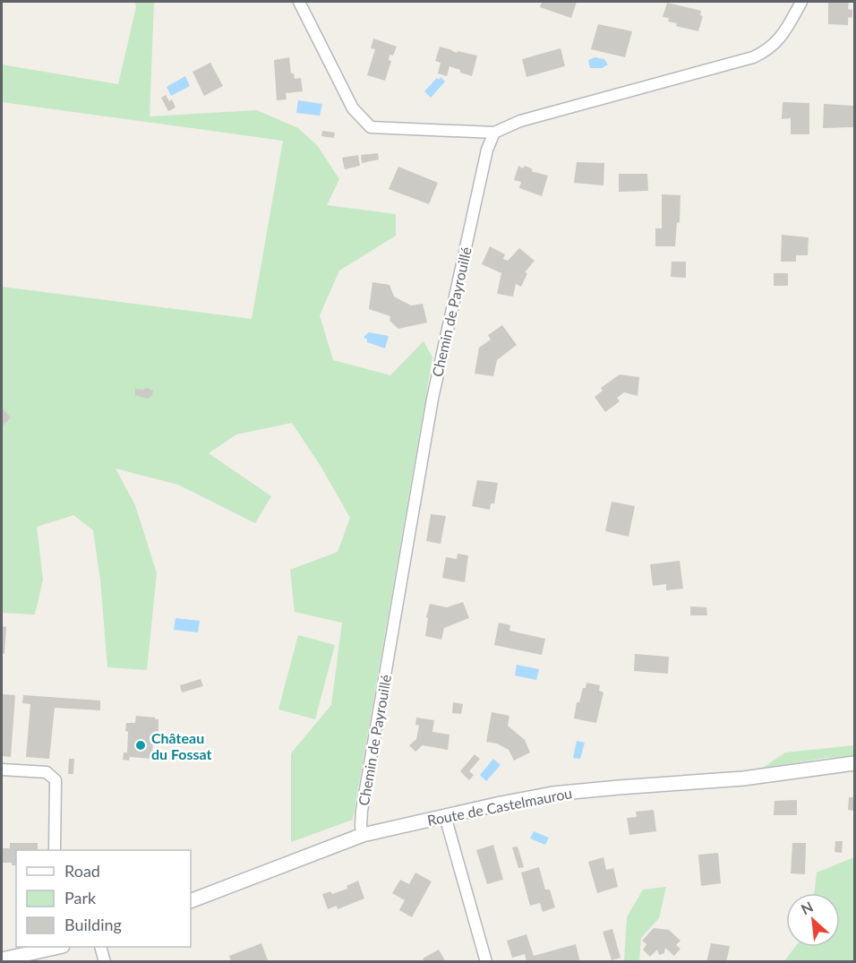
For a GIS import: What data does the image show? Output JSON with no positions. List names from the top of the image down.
{
  "streets": {
    "street": ["Chemin de Payrouillé", "Route de Castelmaurou"]
  },
  "crossings": [
    ["Chemin de Payrouillé", "Route de Castelmaurou"]
  ],
  "places": ["Château du Fossat"],
  "legend": ["Road", "Park", "Building"],
  "north": "top left"
}
